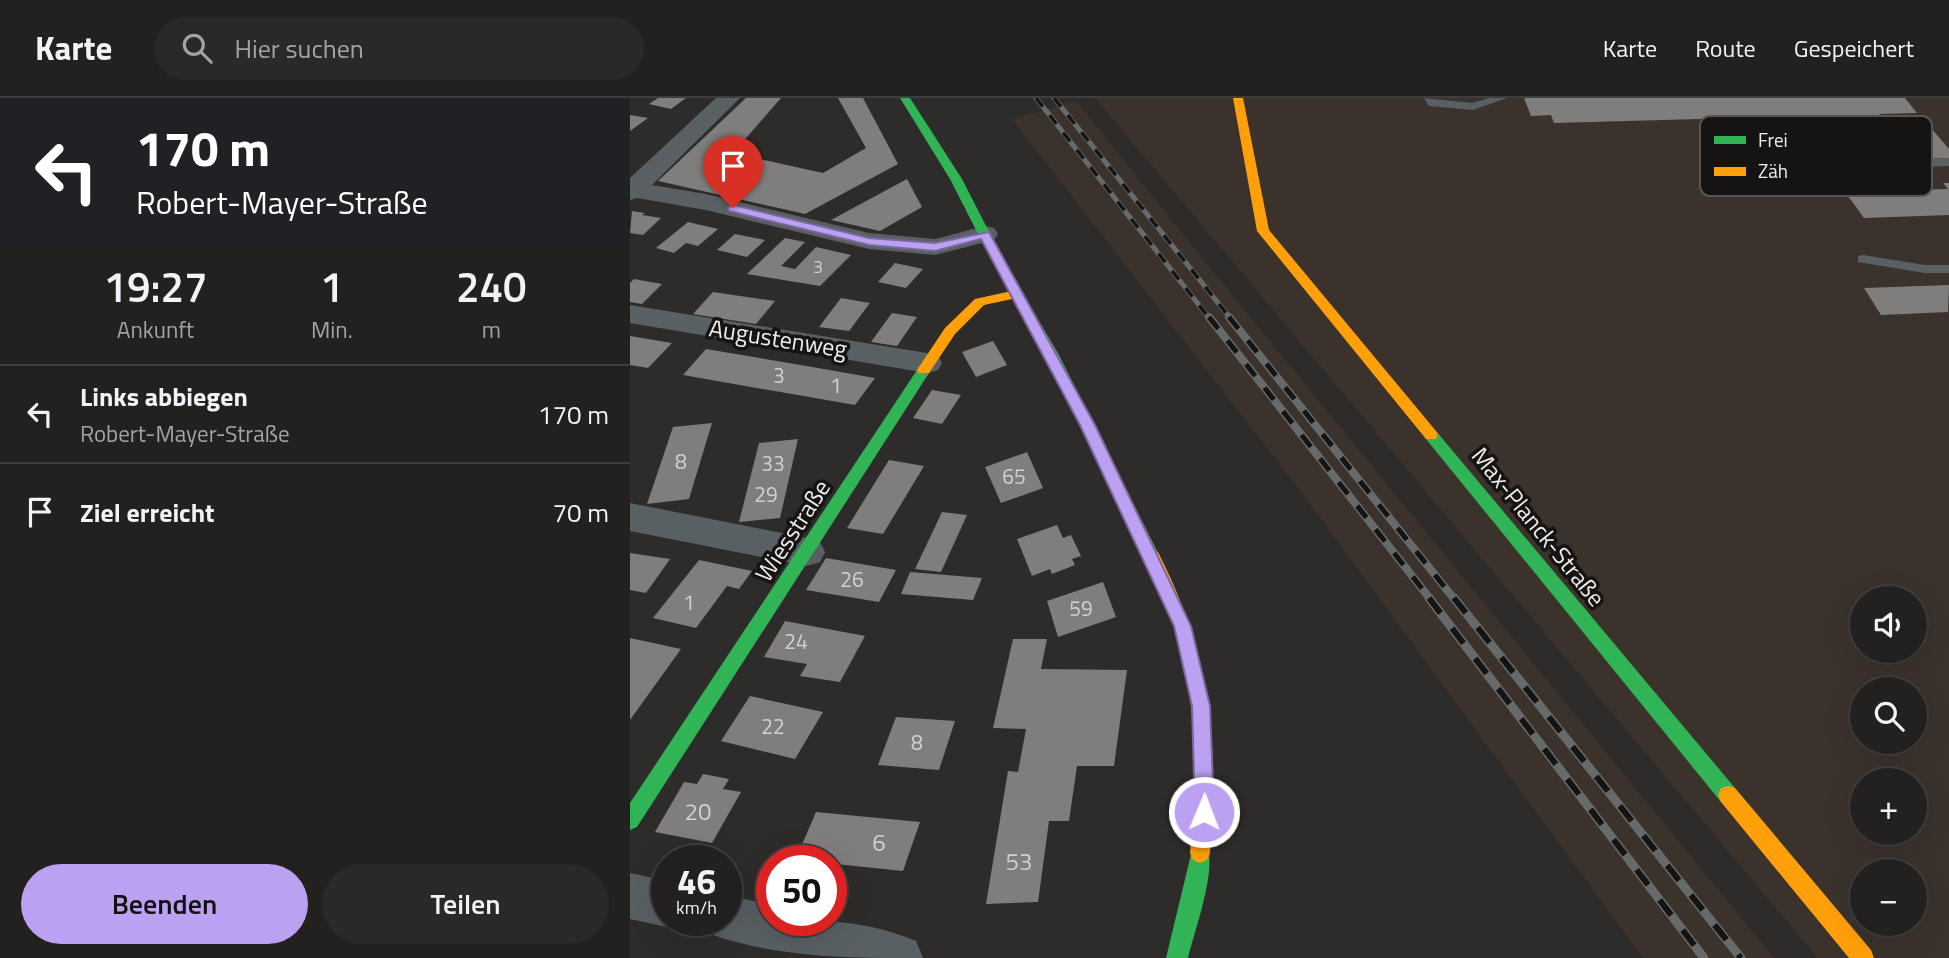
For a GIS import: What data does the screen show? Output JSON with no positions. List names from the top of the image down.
{
  "streets": {
    "street": ["Augustenweg", "Max-Planck-Straße", "Wiesstraße"]
  },
  "crossings": [
    ["Augustenweg", "Wiesstraße"]
  ],
  "house_numbers": [
    "3",
    "3",
    "1",
    "8",
    "33",
    "65",
    "29",
    "26",
    "1",
    "59",
    "24",
    "22",
    "8",
    "20",
    "6",
    "53"
  ],
  "legend": ["Frei", "Zäh"],
  "page": {
    "header": "Karte",
    "search": "Hier suchen",
    "nav": ["Karte", "Route", "Gespeichert"],
    "turn": ["170 m", "Robert-Mayer-Straße"],
    "eta": [
      "19:27",
      "Ankunft",
      "1",
      "Min.",
      "240",
      "m"
    ],
    "list": [
      {
        "name": "Links abbiegen",
        "note": "Robert-Mayer-Straße",
        "value": "170 m"
      },
      {
        "name": "Ziel erreicht",
        "value": "70 m"
      }
    ],
    "map_buttons": ["+", "−"],
    "speed": "46 km/h",
    "limit": "50",
    "buttons": ["Beenden", "Teilen"]
  }
}
